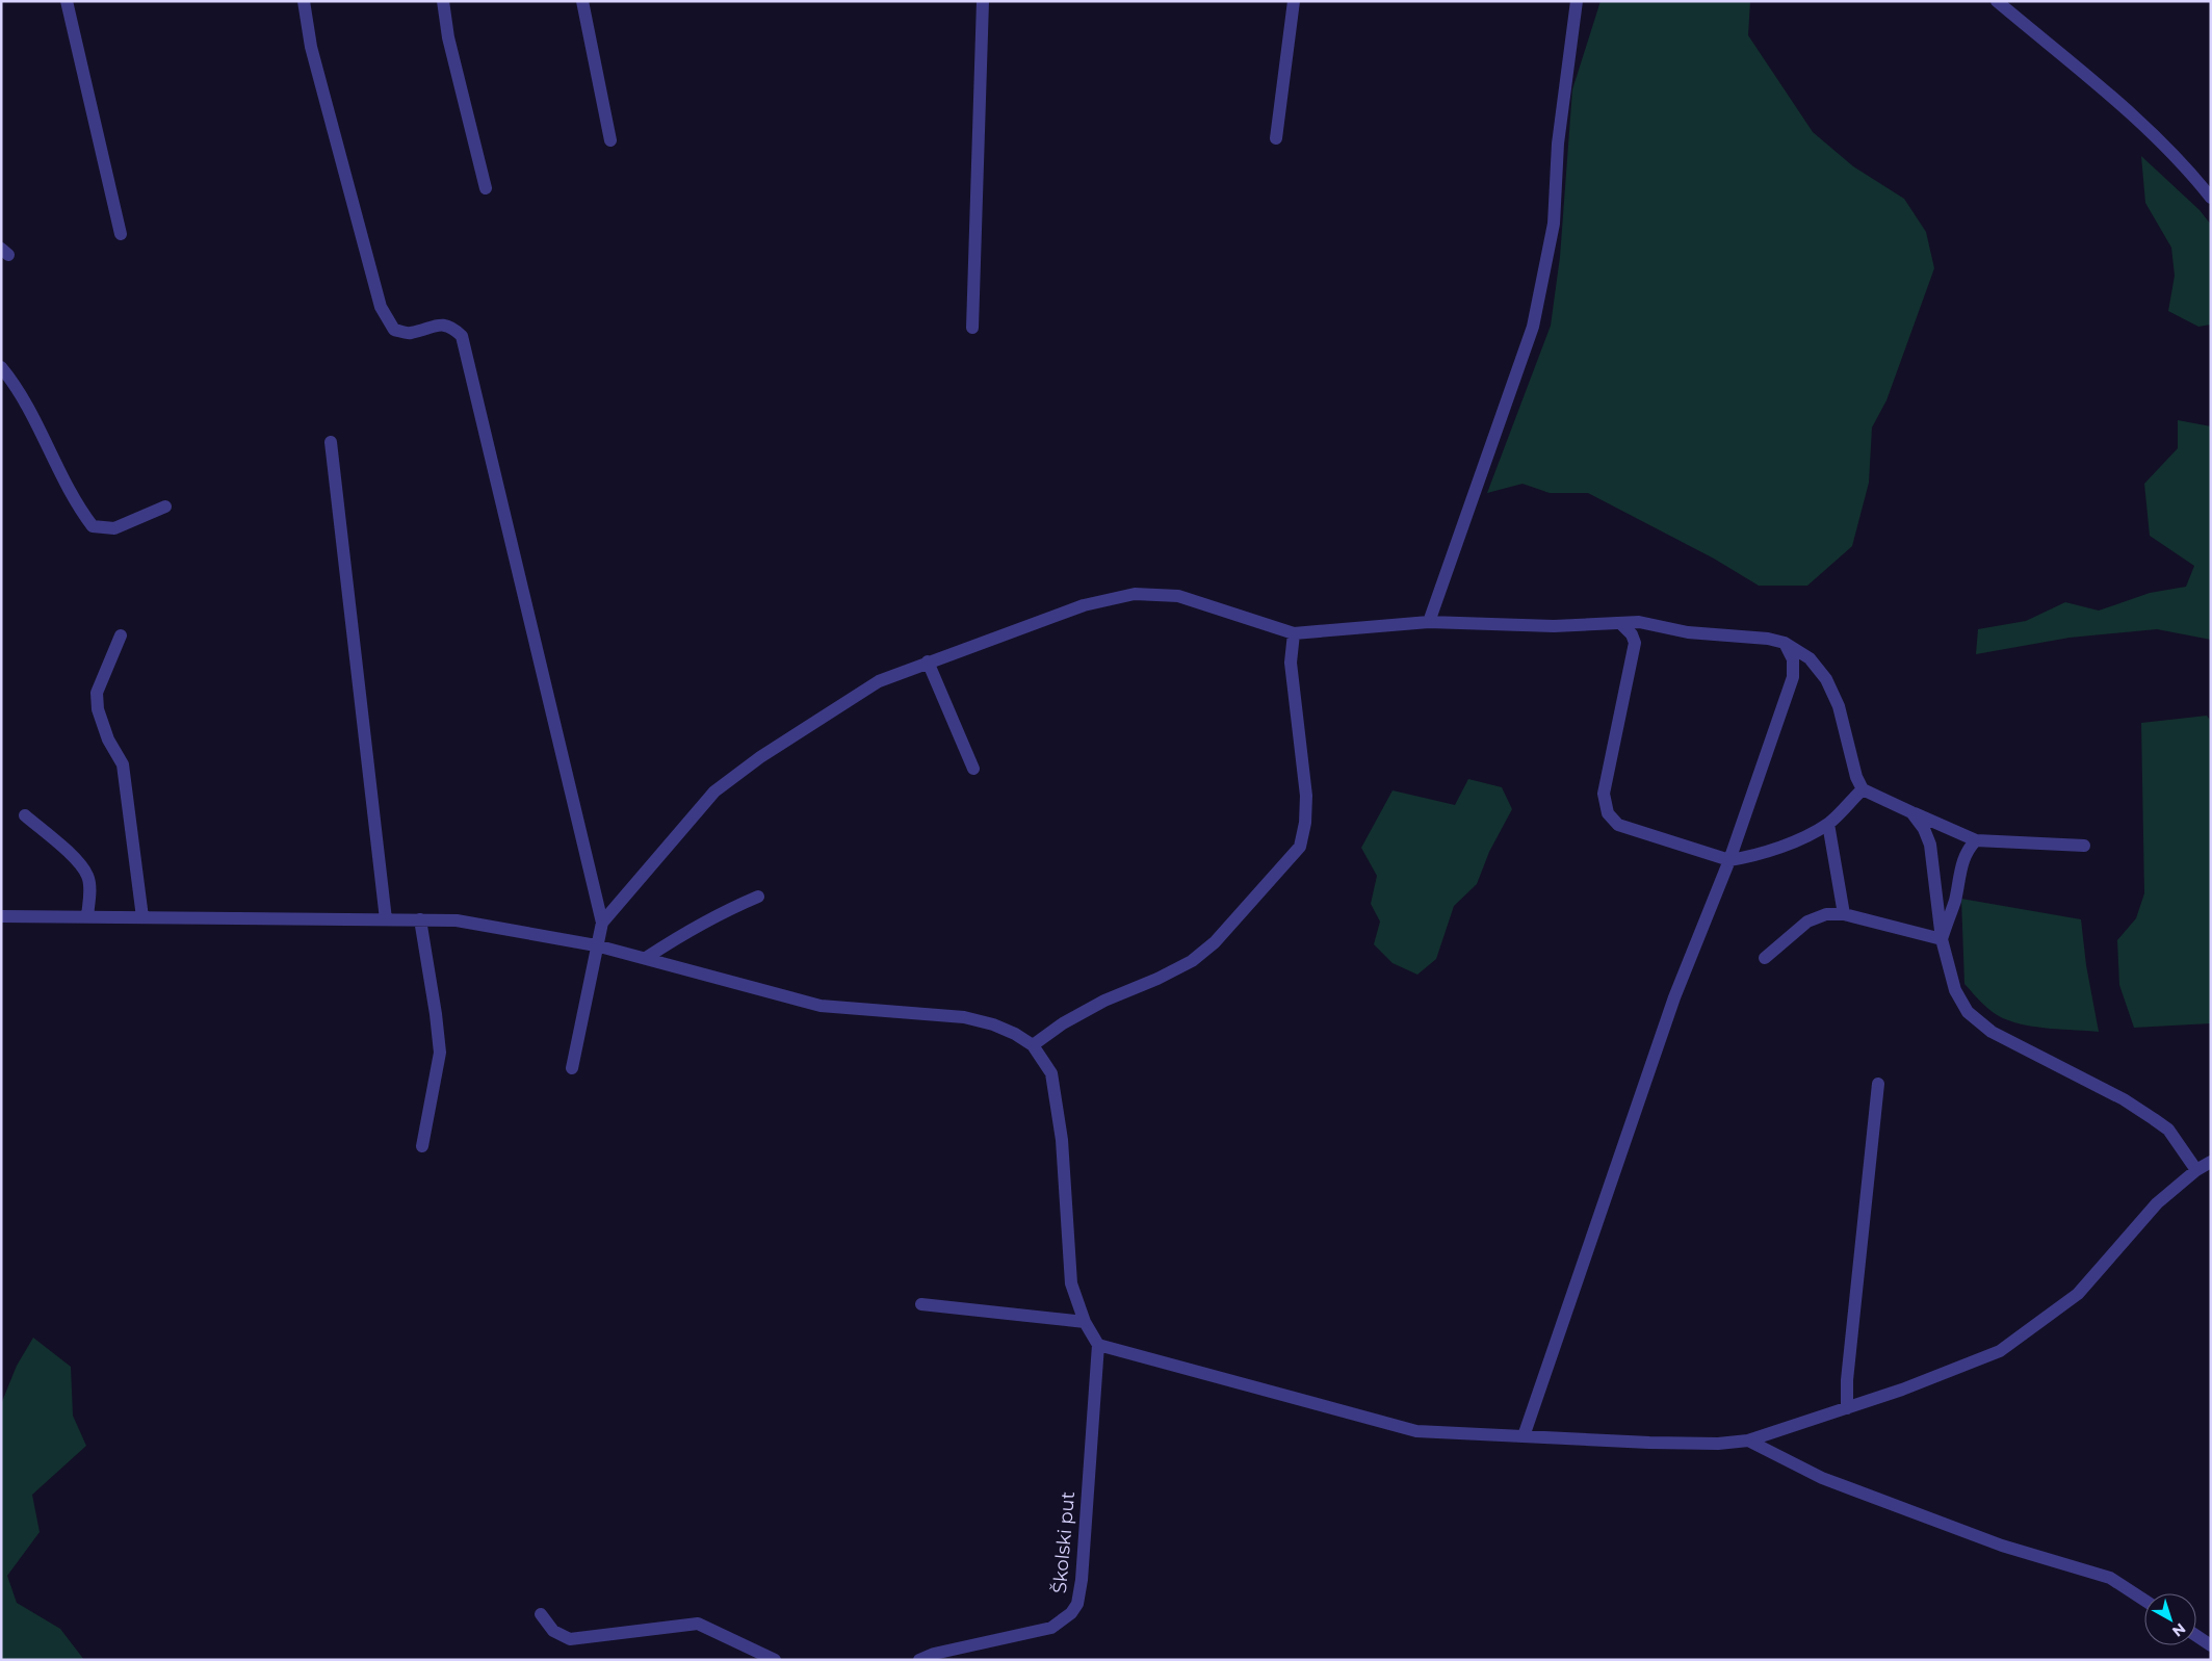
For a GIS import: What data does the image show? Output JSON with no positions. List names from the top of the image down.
{
  "streets": {
    "street": ["Školski put"]
  },
  "north": "bottom right"
}
